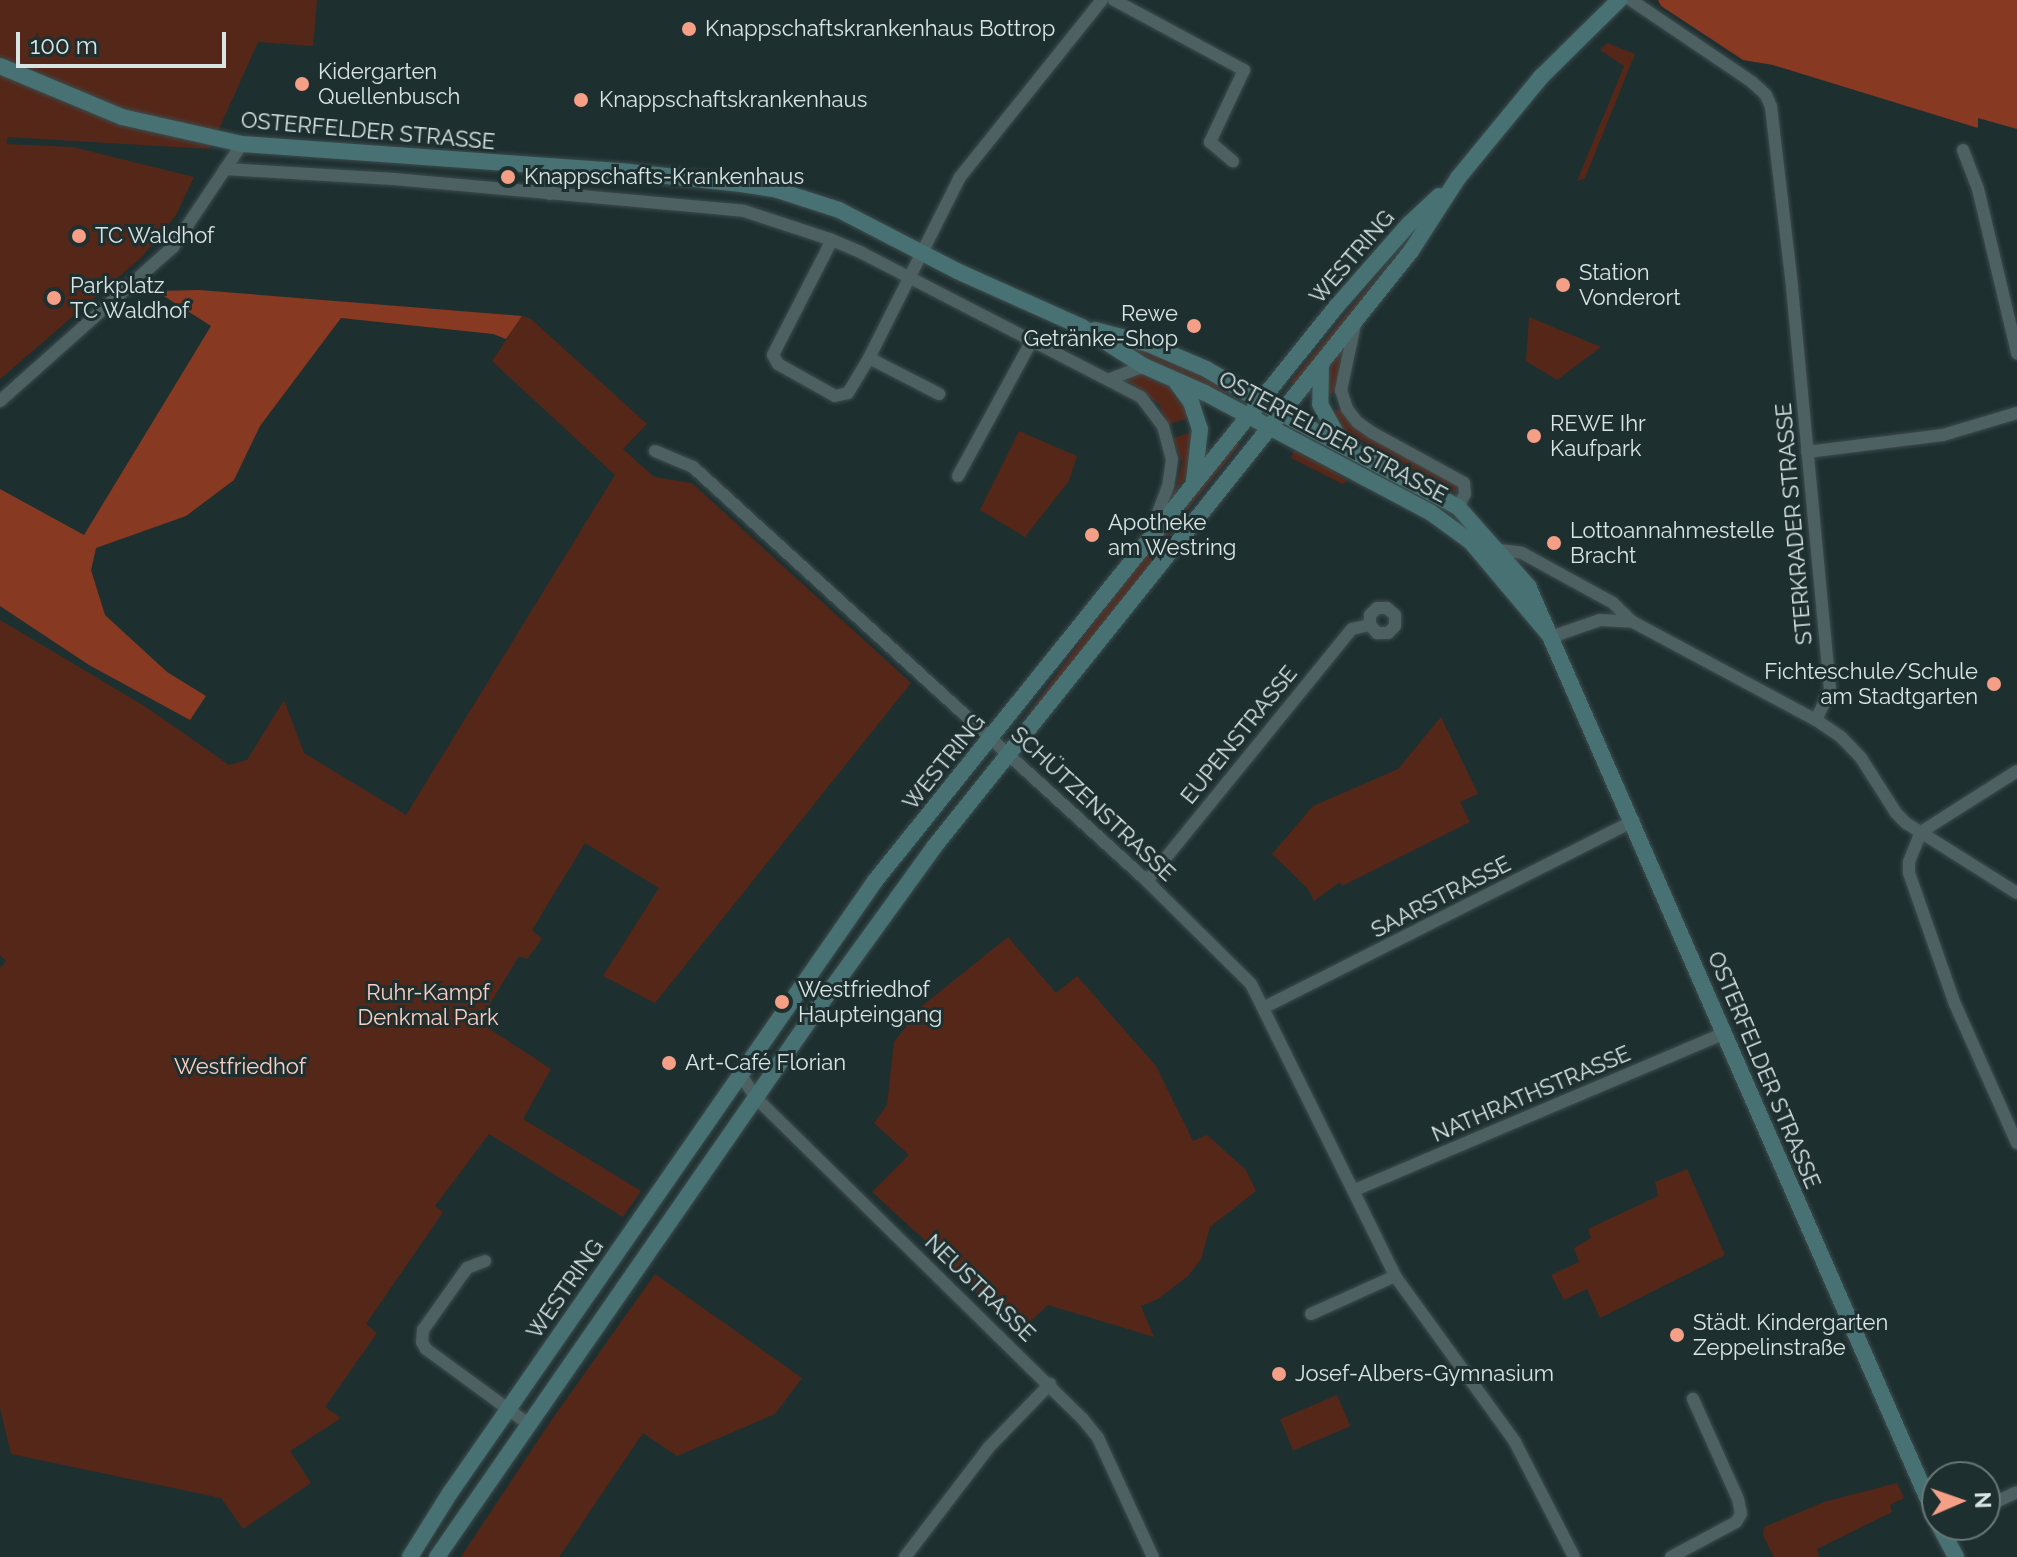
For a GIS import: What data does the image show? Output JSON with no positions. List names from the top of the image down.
{
  "streets": {
    "main road": ["OSTERFELDER STRASSE", "WESTRING"],
    "street": [
      "STERKRADER STRASSE",
      "EUPENSTRASSE",
      "SCHÜTZENSTRASSE",
      "SAARSTRASSE",
      "NATHRATHSTRASSE",
      "NEUSTRASSE"
    ]
  },
  "crossings": [
    ["OSTERFELDER STRASSE", "WESTRING"],
    ["OSTERFELDER STRASSE", "SAARSTRASSE"],
    ["OSTERFELDER STRASSE", "NATHRATHSTRASSE"],
    ["WESTRING", "SCHÜTZENSTRASSE"],
    ["WESTRING", "NEUSTRASSE"],
    ["EUPENSTRASSE", "SCHÜTZENSTRASSE"],
    ["SCHÜTZENSTRASSE", "SAARSTRASSE"],
    ["SCHÜTZENSTRASSE", "NATHRATHSTRASSE"]
  ],
  "parks": ["Ruhr-Kampf Denkmal Park", "Westfriedhof"],
  "places": [
    "Knappschaftskrankenhaus Bottrop",
    "Kidergarten Quellenbusch",
    "Knappschaftskrankenhaus",
    "Knappschafts-Krankenhaus",
    "TC Waldhof",
    "Station Vonderort",
    "Parkplatz TC Waldhof",
    "Rewe Getränke-Shop",
    "REWE Ihr Kaufpark",
    "Apotheke am Westring",
    "Lottoannahmestelle Bracht",
    "Fichteschule/Schule am Stadtgarten",
    "Westfriedhof Haupteingang",
    "Art-Café Florian",
    "Städt. Kindergarten Zeppelinstraße",
    "Josef-Albers-Gymnasium"
  ],
  "scale_bar": "100 m",
  "north": "right"
}
